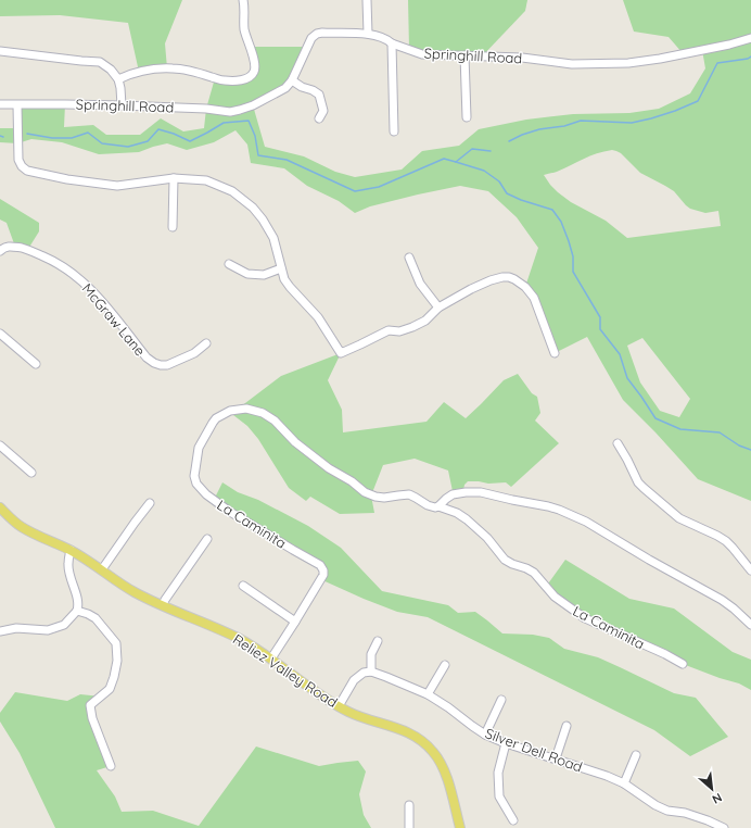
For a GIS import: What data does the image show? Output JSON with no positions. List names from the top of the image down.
{
  "streets": {
    "main road": ["Reliez Valley Road"],
    "street": [
      "Springhill Road",
      "McGraw Lane",
      "La Caminita",
      "Silver Dell Road"
    ]
  },
  "crossings": [
    ["La Caminita", "Reliez Valley Road"]
  ],
  "north": "bottom right"
}
